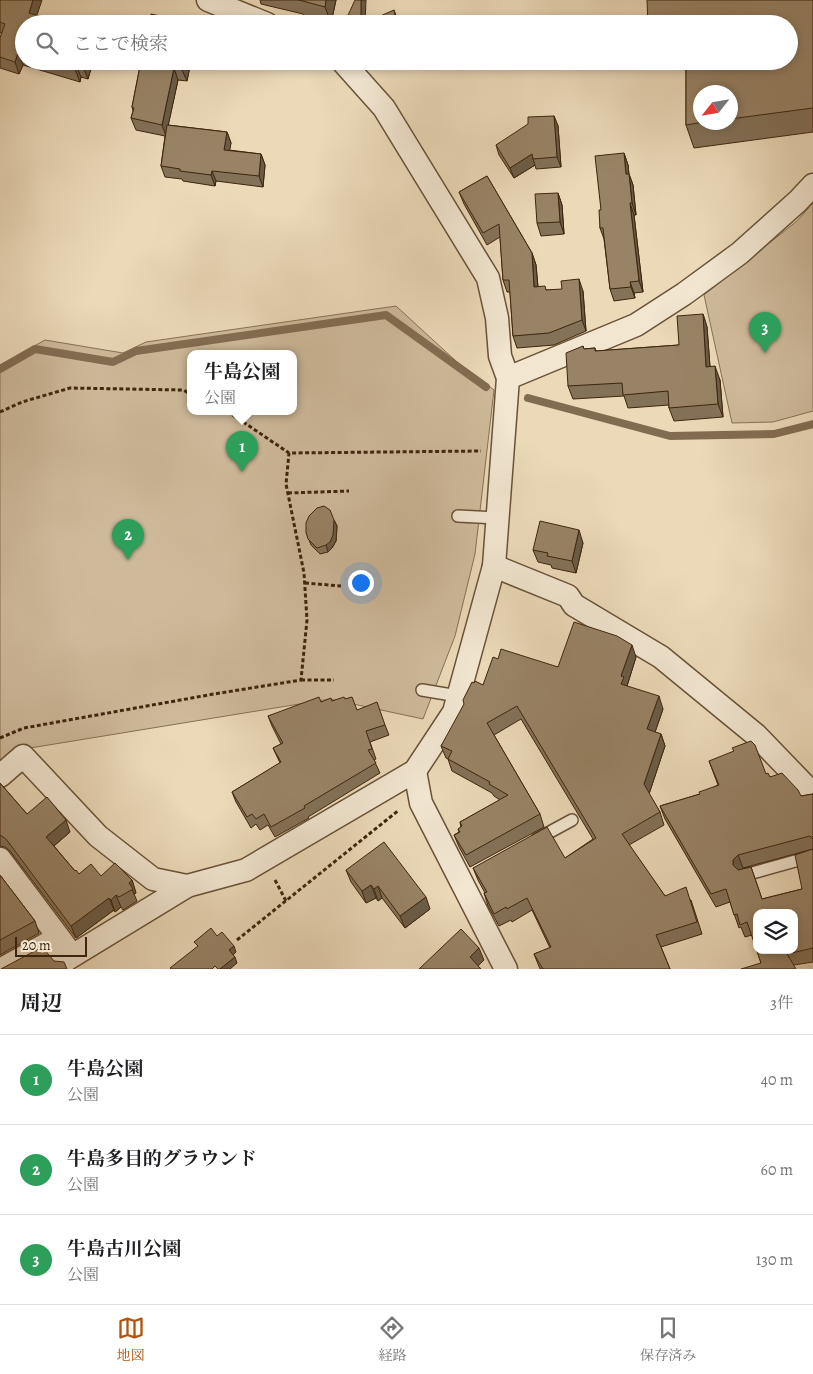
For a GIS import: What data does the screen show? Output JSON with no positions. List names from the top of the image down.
{
  "scale_bar": "20 m",
  "north": "bottom left",
  "page": {
    "search": "ここで検索",
    "pins": ["3", "1", "2"],
    "popup": ["牛島公園", "公園"],
    "scale": "20 m",
    "heading": ["周辺", "3件"],
    "list": [
      {
        "mark": "1",
        "name": "牛島公園",
        "note": "公園",
        "value": "40 m"
      },
      {
        "mark": "2",
        "name": "牛島多目的グラウンド",
        "note": "公園",
        "value": "60 m"
      },
      {
        "mark": "3",
        "name": "牛島古川公園",
        "note": "公園",
        "value": "130 m"
      }
    ],
    "nav": ["地図", "経路", "保存済み"]
  }
}
